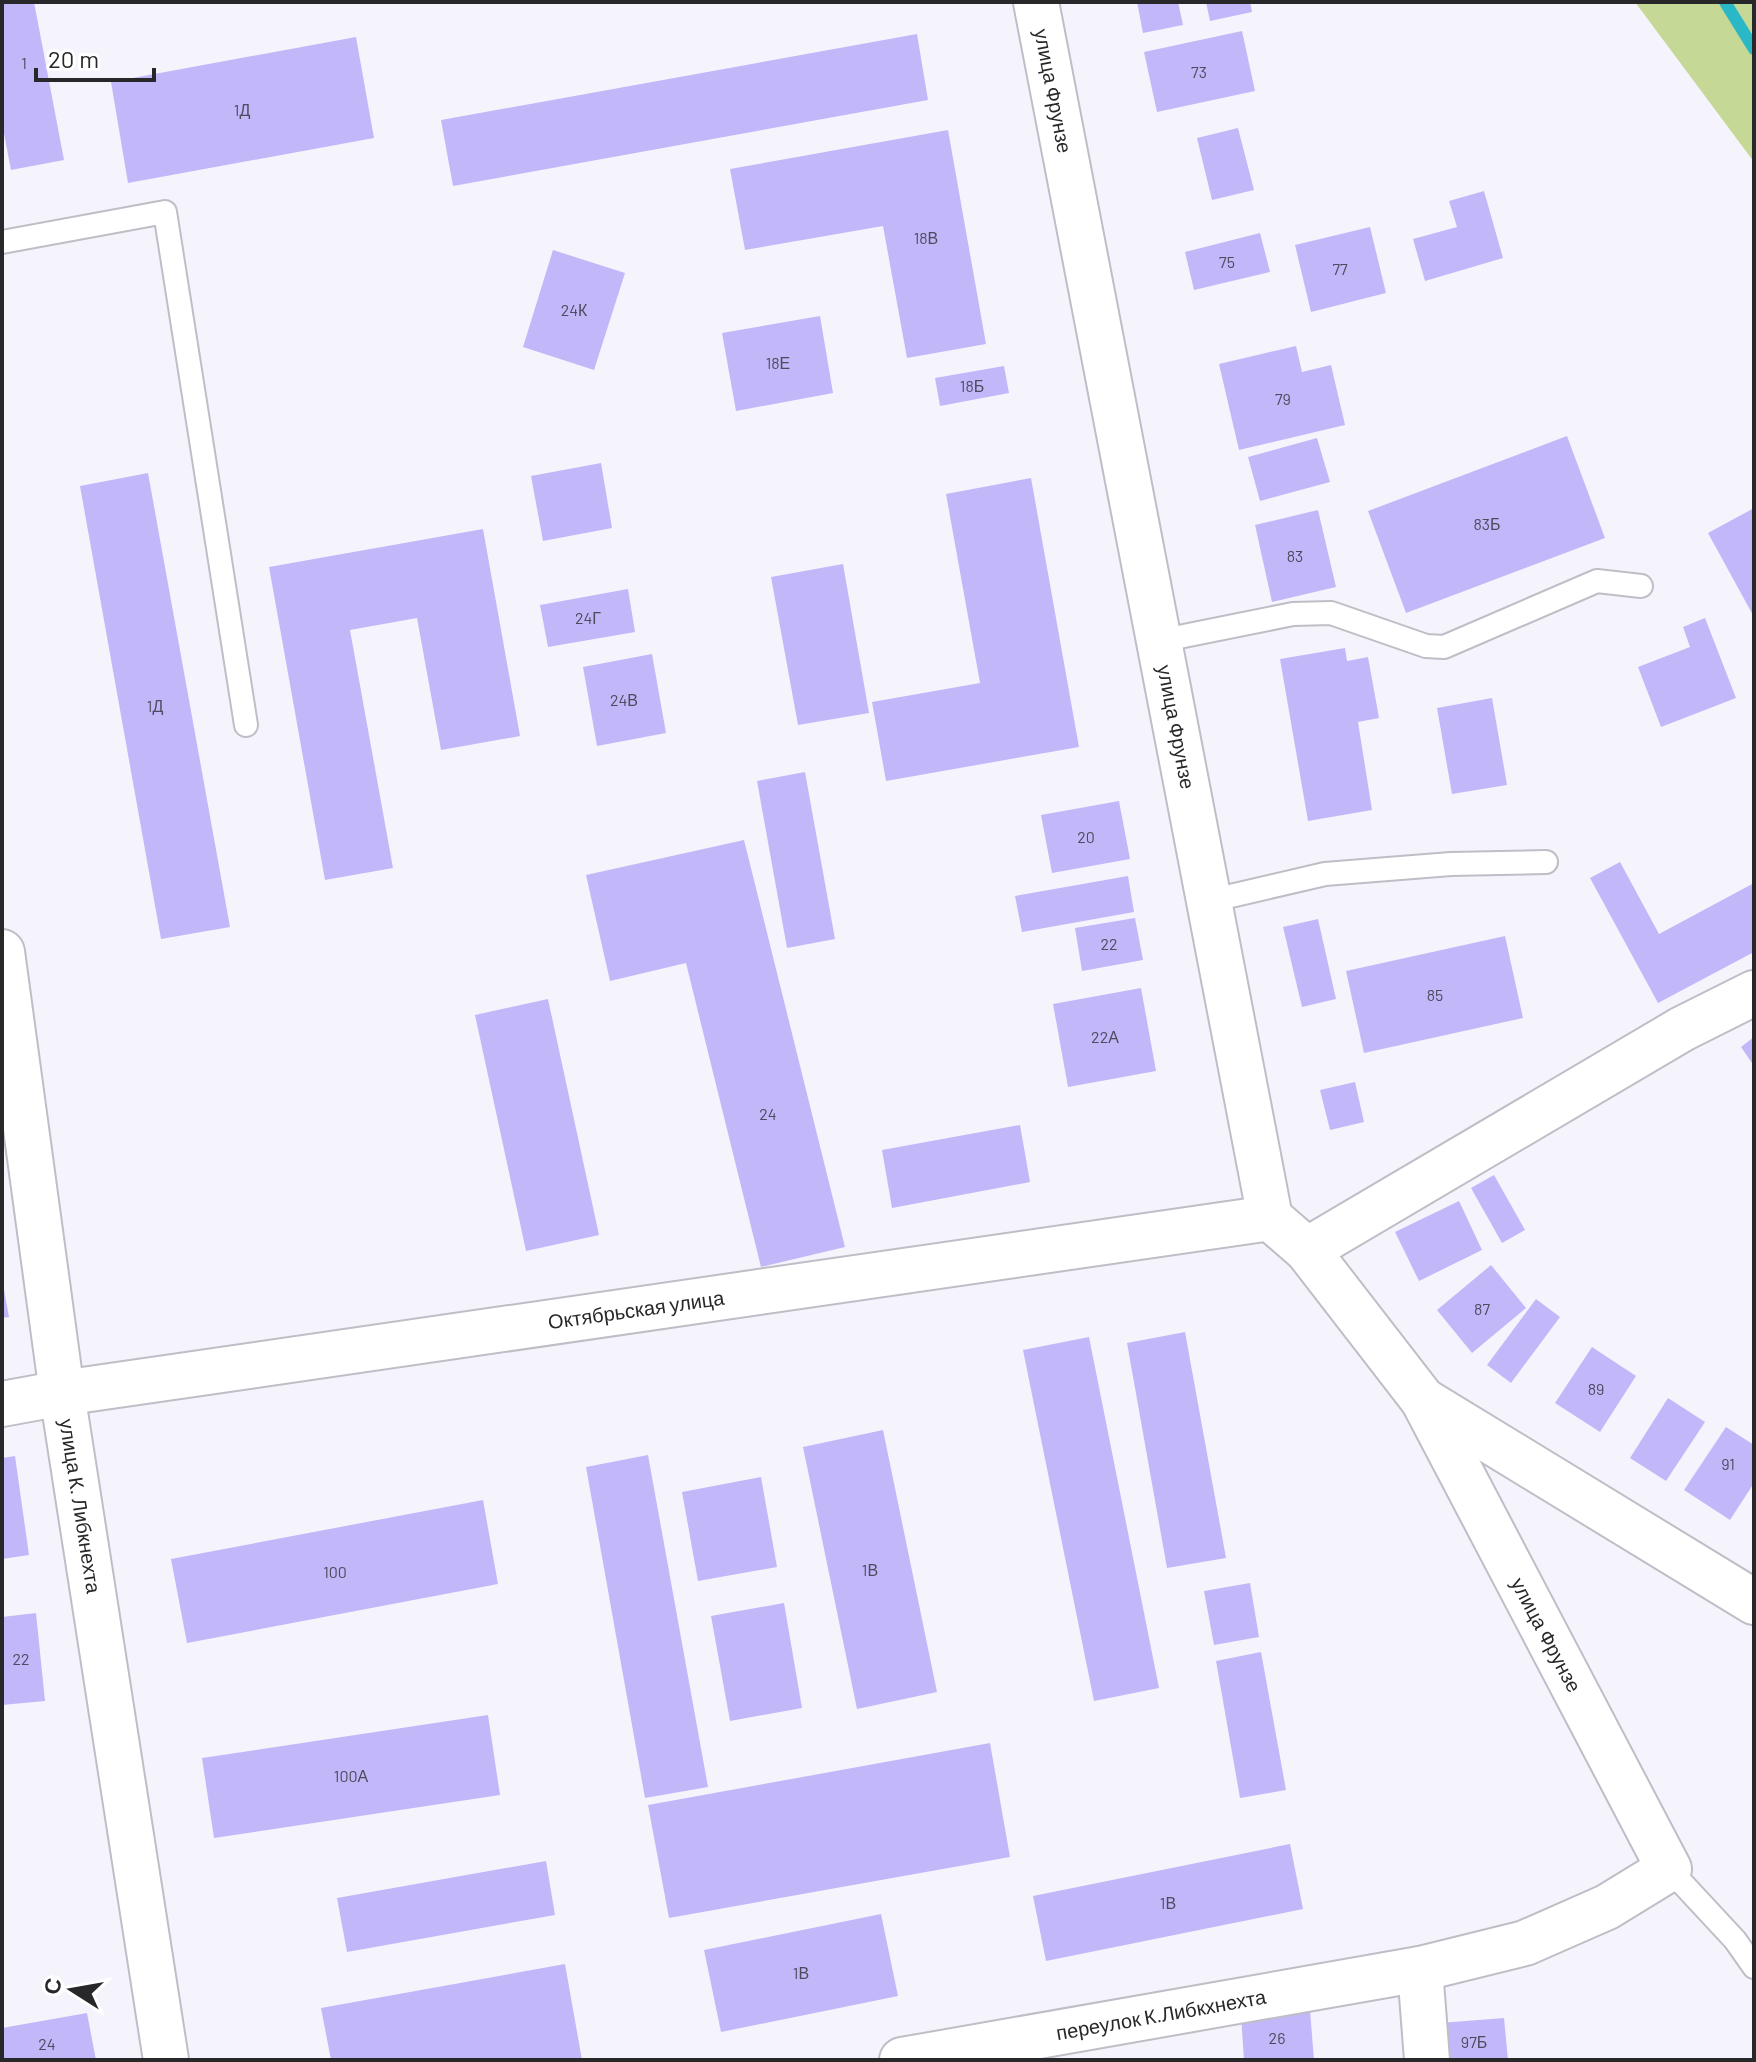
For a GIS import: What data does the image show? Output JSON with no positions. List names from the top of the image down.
{
  "streets": {
    "street": [
      "улица Фрунзе",
      "Октябрьская улица",
      "улица К. Либкнехта",
      "переулок К.Либкхнехта"
    ]
  },
  "crossings": [
    ["улица Фрунзе", "Октябрьская улица"],
    ["улица Фрунзе", "переулок К.Либкхнехта"],
    ["Октябрьская улица", "улица К. Либкнехта"]
  ],
  "house_numbers": [
    "1",
    "73",
    "1Д",
    "18В",
    "75",
    "77",
    "24К",
    "18Е",
    "18Б",
    "79",
    "83Б",
    "83",
    "24Г",
    "24В",
    "1Д",
    "20",
    "22",
    "85",
    "22А",
    "24",
    "87",
    "89",
    "91",
    "1В",
    "100",
    "22",
    "100А",
    "1В",
    "1В",
    "26",
    "97Б",
    "24"
  ],
  "scale_bar": "20 m",
  "north": "left"
}
